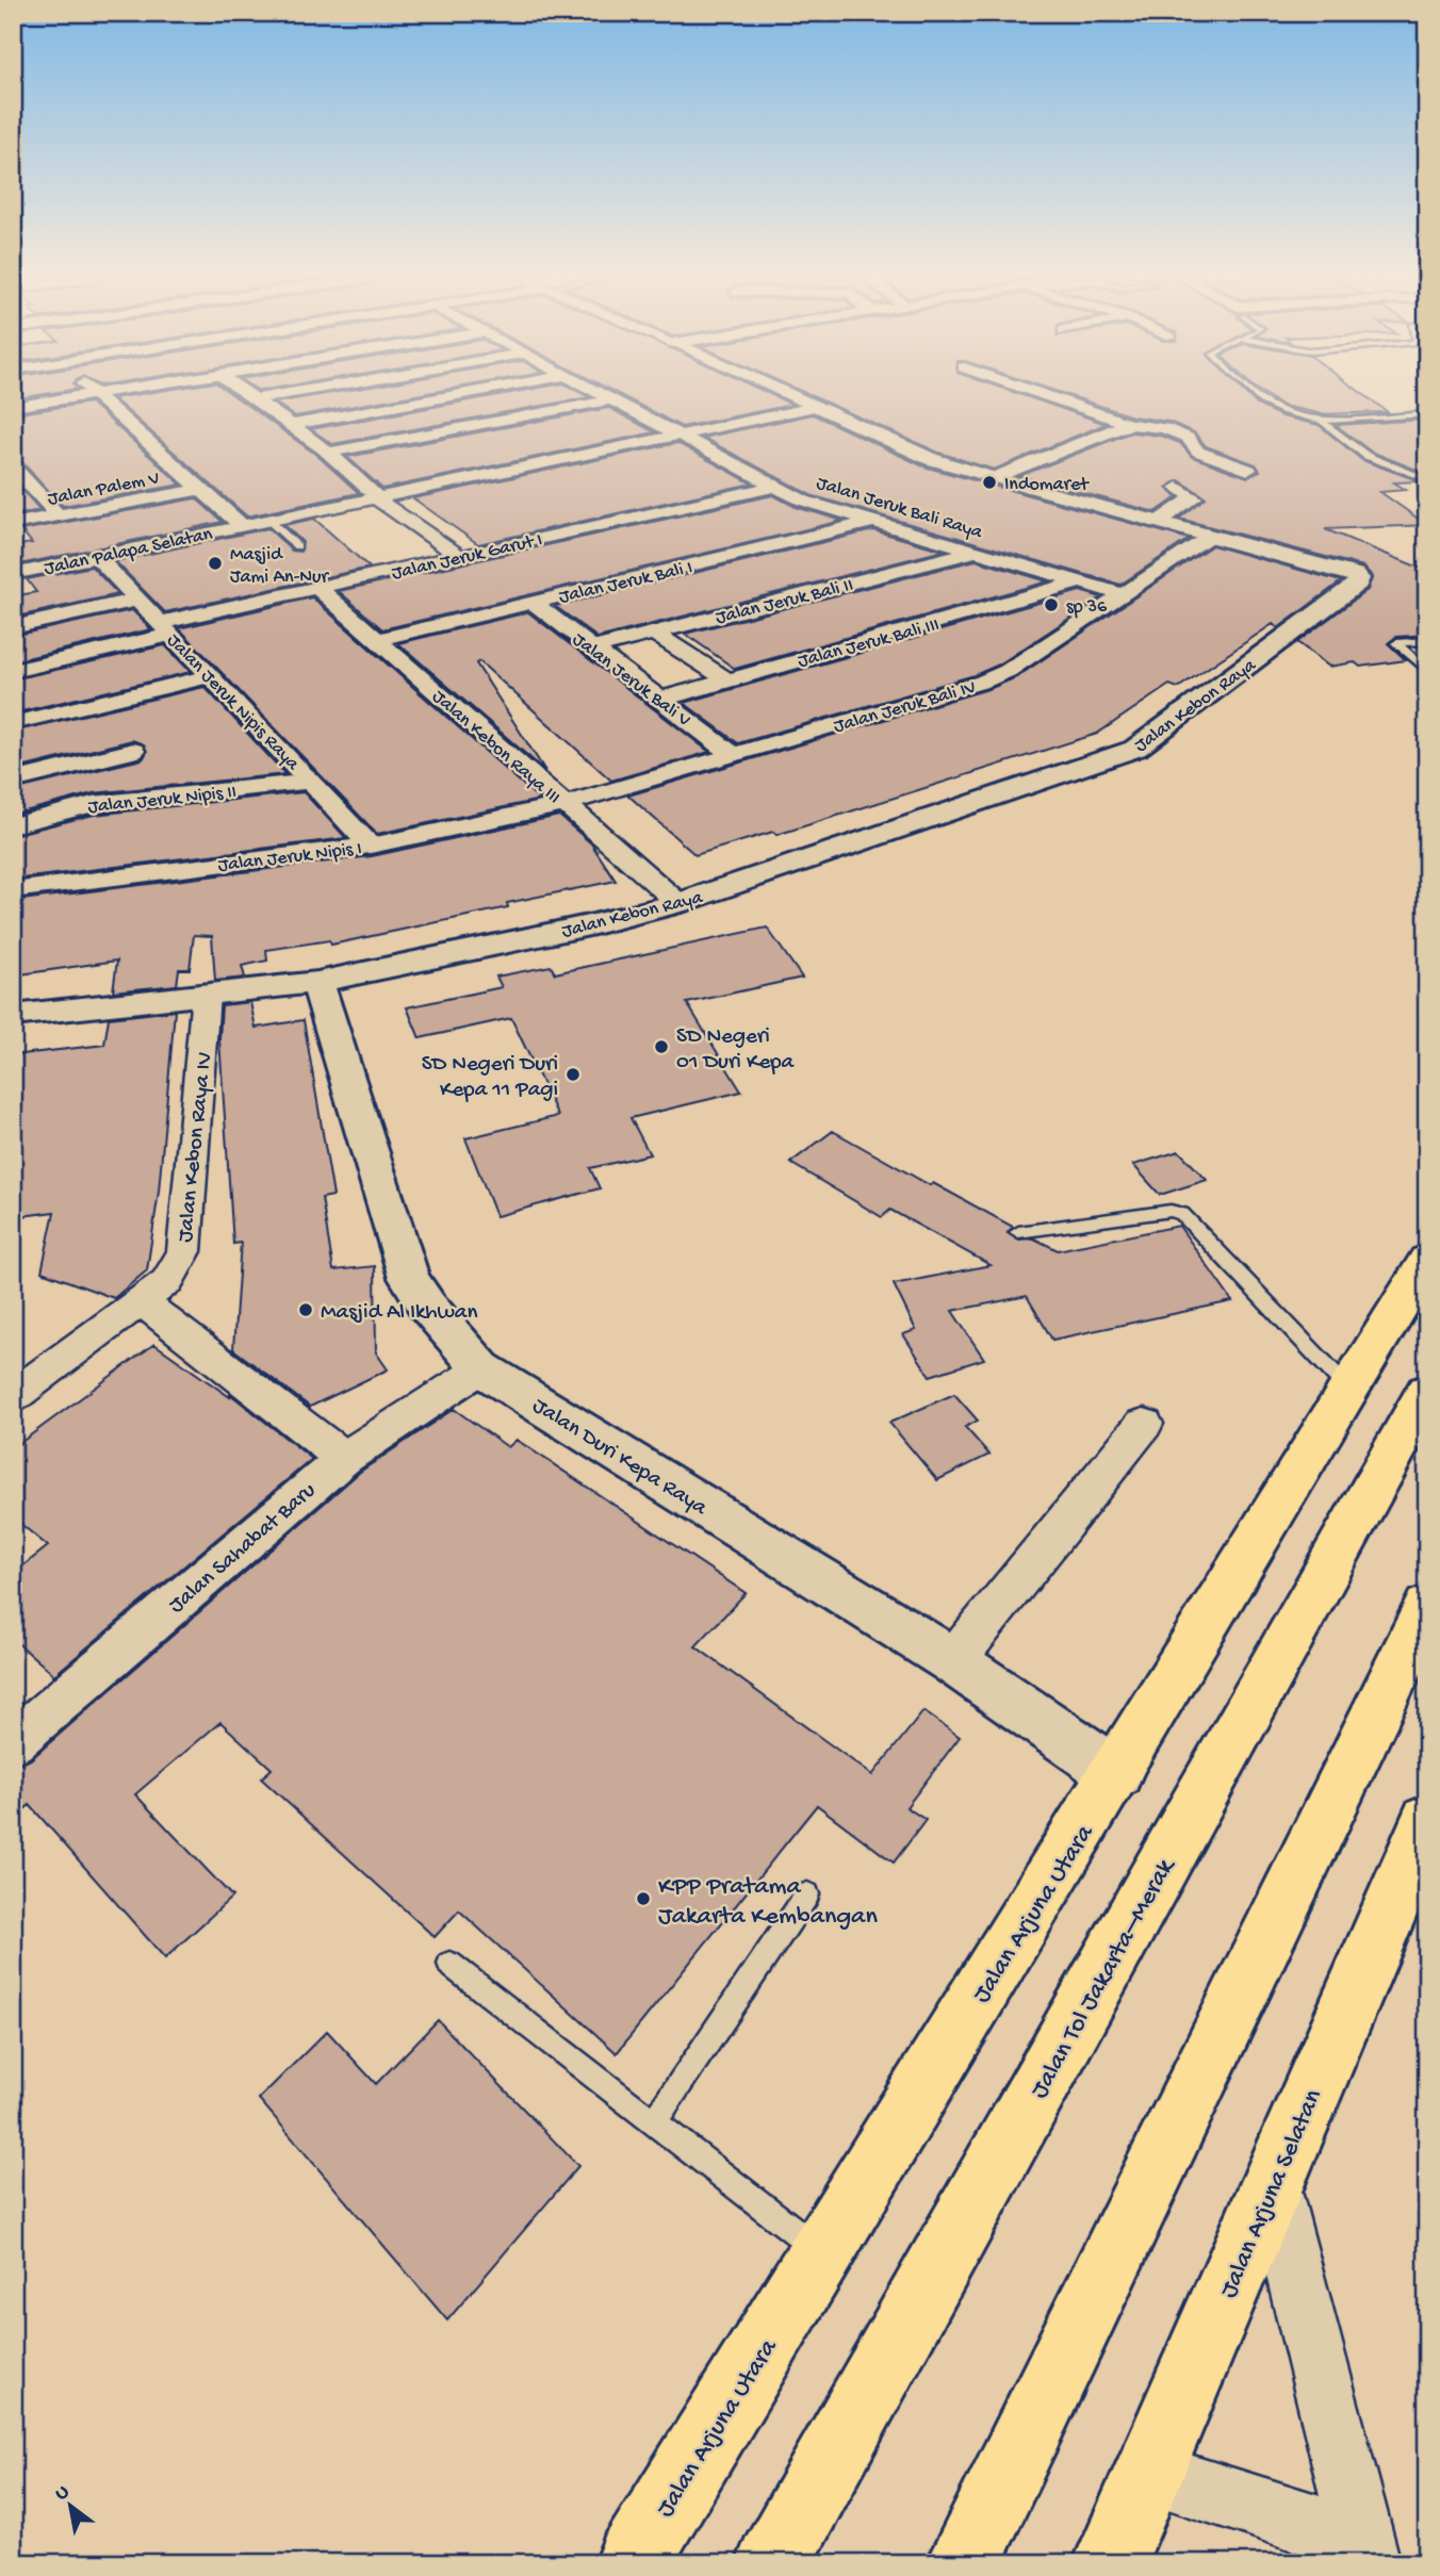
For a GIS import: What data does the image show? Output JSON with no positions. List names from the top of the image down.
{
  "streets": {
    "main road": ["Jalan Arjuna Utara", "Jalan Tol Jakarta–Merak", "Jalan Arjuna Selatan"],
    "street": [
      "Jalan Palem V",
      "Jalan Jeruk Bali Raya",
      "Jalan Palapa Selatan",
      "Jalan Jeruk Garut I",
      "Jalan Jeruk Bali I",
      "Jalan Jeruk Bali II",
      "Jalan Jeruk Bali III",
      "Jalan Jeruk Bali V",
      "Jalan Jeruk Nipis Raya",
      "Jalan Kebon Raya",
      "Jalan Jeruk Bali IV",
      "Jalan Kebon Raya III",
      "Jalan Jeruk Nipis II",
      "Jalan Jeruk Nipis I",
      "Jalan Kebon Raya IV",
      "Jalan Duri Kepa Raya",
      "Jalan Sahabat Baru"
    ]
  },
  "crossings": [
    ["Jalan Jeruk Bali Raya", "Jalan Palapa Selatan"],
    ["Jalan Jeruk Bali Raya", "Jalan Jeruk Garut I"],
    ["Jalan Jeruk Bali Raya", "Jalan Jeruk Bali I"],
    ["Jalan Jeruk Bali Raya", "Jalan Jeruk Bali II"],
    ["Jalan Jeruk Bali Raya", "Jalan Jeruk Bali III"],
    ["Jalan Jeruk Bali Raya", "Jalan Jeruk Bali IV"],
    ["Jalan Palapa Selatan", "Jalan Jeruk Nipis Raya"],
    ["Jalan Palapa Selatan", "Jalan Kebon Raya"],
    ["Jalan Jeruk Garut I", "Jalan Jeruk Nipis Raya"],
    ["Jalan Jeruk Garut I", "Jalan Kebon Raya III"],
    ["Jalan Jeruk Bali I", "Jalan Jeruk Bali V"],
    ["Jalan Jeruk Bali I", "Jalan Kebon Raya III"],
    ["Jalan Jeruk Bali II", "Jalan Jeruk Bali V"],
    ["Jalan Jeruk Bali III", "Jalan Jeruk Bali V"],
    ["Jalan Jeruk Bali V", "Jalan Jeruk Bali IV"],
    ["Jalan Jeruk Nipis Raya", "Jalan Jeruk Nipis II"],
    ["Jalan Jeruk Nipis Raya", "Jalan Jeruk Nipis I"],
    ["Jalan Kebon Raya", "Jalan Jeruk Bali IV"],
    ["Jalan Kebon Raya", "Jalan Kebon Raya III"],
    ["Jalan Kebon Raya", "Jalan Kebon Raya IV"],
    ["Jalan Kebon Raya", "Jalan Duri Kepa Raya"],
    ["Jalan Jeruk Bali IV", "Jalan Kebon Raya III"],
    ["Jalan Jeruk Bali IV", "Jalan Jeruk Nipis I"],
    ["Jalan Kebon Raya III", "Jalan Jeruk Nipis I"],
    ["Jalan Duri Kepa Raya", "Jalan Sahabat Baru"],
    ["Jalan Duri Kepa Raya", "Jalan Arjuna Utara"]
  ],
  "places": [
    "Indomaret",
    "Masjid Jami An-Nur",
    "sp 36",
    "SD Negeri 01 Duri Kepa",
    "SD Negeri Duri Kepa 11 Pagi",
    "Masjid Al Ikhwan",
    "KPP Pratama Jakarta Kembangan"
  ],
  "north": "top left"
}
